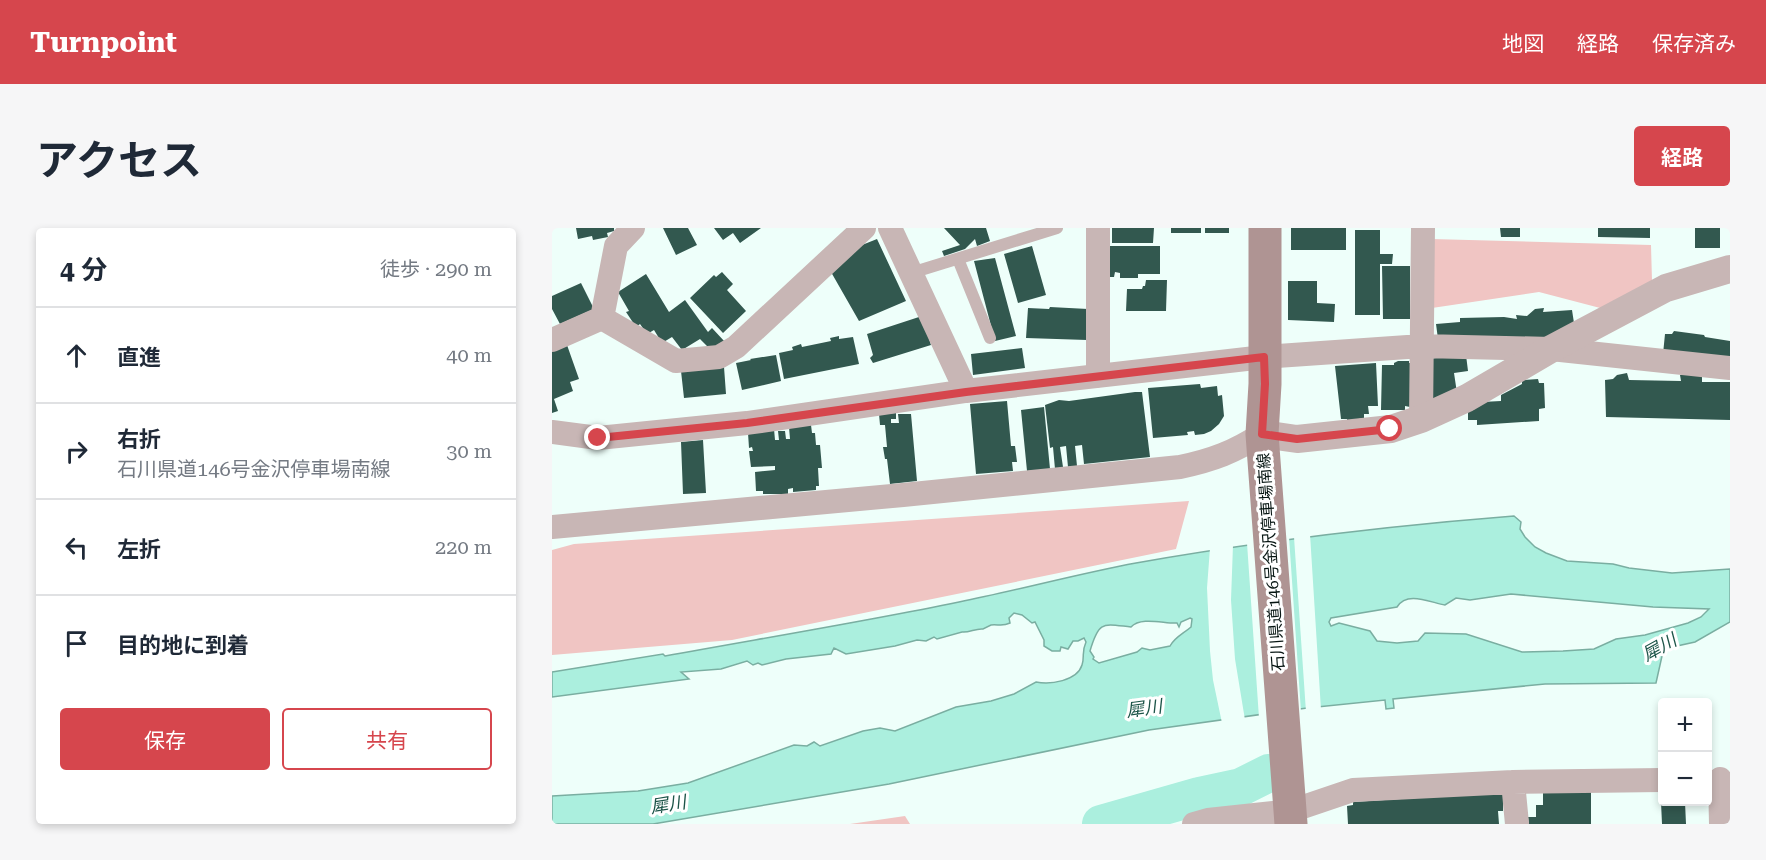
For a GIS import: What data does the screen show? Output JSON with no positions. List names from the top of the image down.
{
  "streets": {
    "main road": ["石川県道146号金沢停車場南線"]
  },
  "water": ["犀川"],
  "page": {
    "header": "Turnpoint",
    "nav": ["地図", "経路", "保存済み"],
    "title": "アクセス",
    "buttons": [
      "経路",
      ["保存", "共有"]
    ],
    "heading": ["4 分", "徒歩 · 290 m"],
    "list": [
      ["直進", "40 m"],
      ["右折", "石川県道146号金沢停車場南線", "30 m"],
      ["左折", "220 m"],
      "目的地に到着"
    ],
    "map_buttons": ["+", "−"]
  }
}
